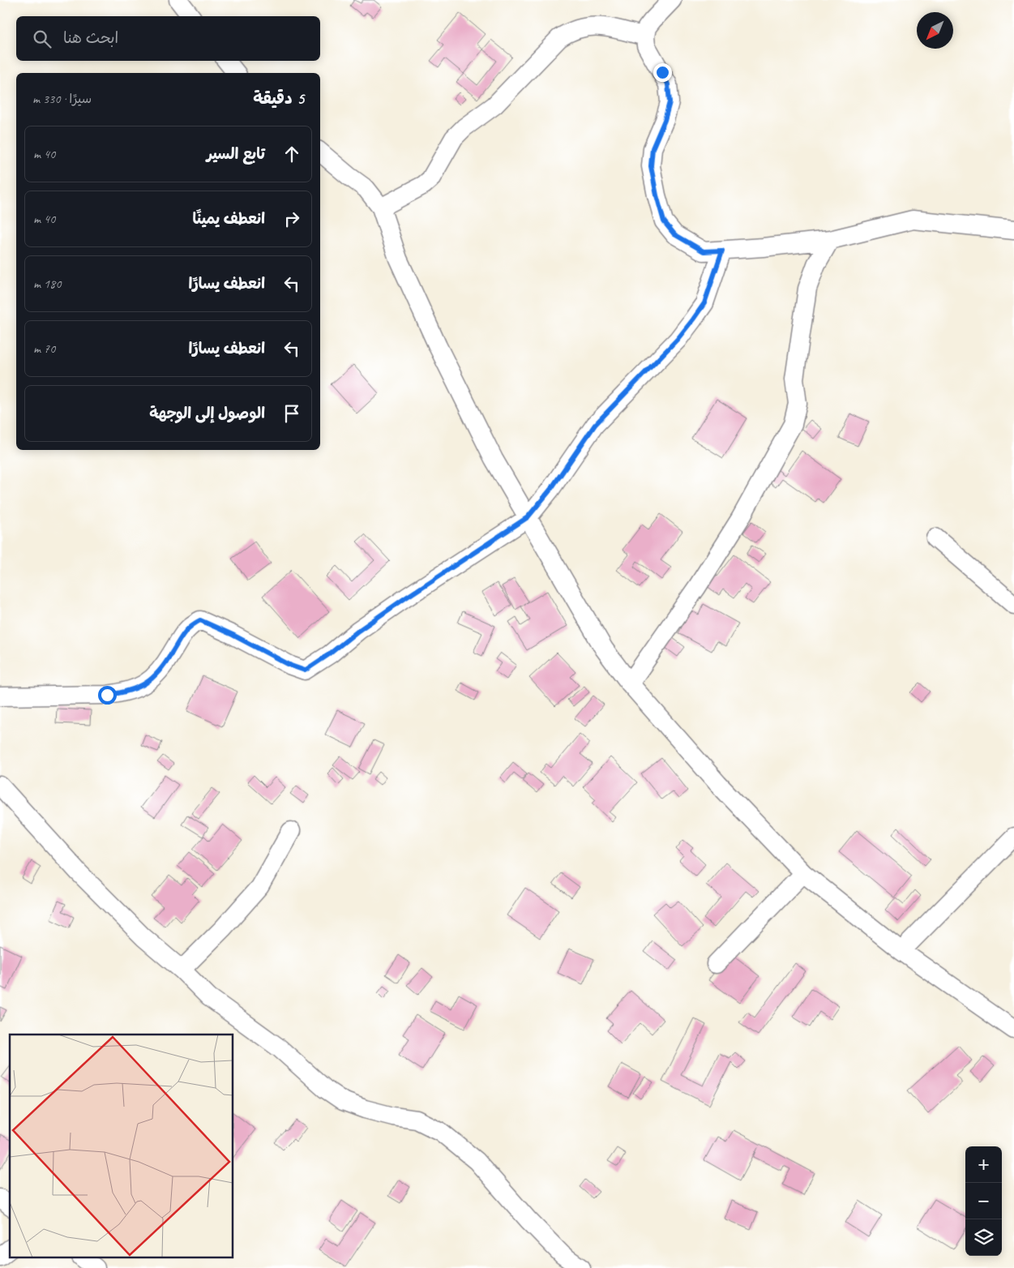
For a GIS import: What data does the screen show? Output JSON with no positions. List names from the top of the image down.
{
  "north": "bottom left",
  "page": {
    "search": "ابحث هنا",
    "heading": ["5 دقيقة", "سيرًا · 330 m"],
    "list": [
      ["تابع السير", "40 m"],
      ["انعطف يمينًا", "40 m"],
      ["انعطف يسارًا", "180 m"],
      ["انعطف يسارًا", "70 m"],
      "الوصول إلى الوجهة"
    ],
    "map_buttons": ["+", "−"]
  }
}
